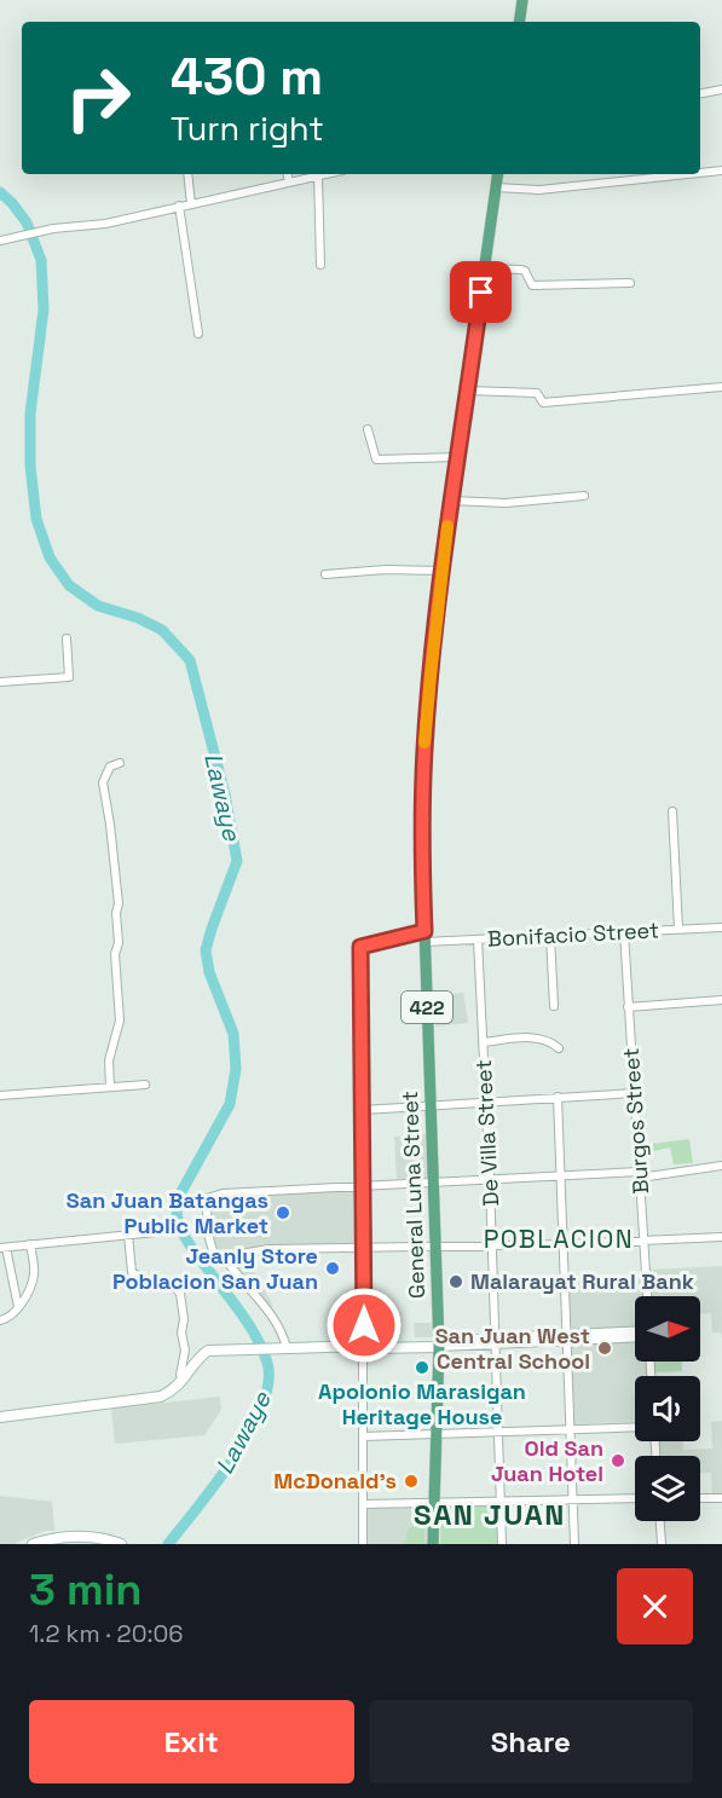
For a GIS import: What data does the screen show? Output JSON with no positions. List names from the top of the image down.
{
  "streets": {
    "main road": ["422", "General Luna Street"],
    "street": ["Bonifacio Street", "Burgos Street", "De Villa Street"]
  },
  "crossings": [
    ["Bonifacio Street", "422"],
    ["Bonifacio Street", "Burgos Street"],
    ["Bonifacio Street", "De Villa Street"],
    ["Bonifacio Street", "General Luna Street"],
    ["422", "General Luna Street"]
  ],
  "districts": ["POBLACION", "SAN JUAN"],
  "water": ["Lawaye"],
  "places": [
    "San Juan Batangas Public Market",
    "Jeanly Store Poblacion San Juan",
    "Malarayat Rural Bank",
    "San Juan West Central School",
    "Apolonio Marasigan Heritage House",
    "Old San Juan Hotel",
    "McDonald's"
  ],
  "north": "right",
  "page": {
    "turn": ["430 m", "Turn right"],
    "heading": ["3 min", "1.2 km · 20:06"],
    "buttons": ["Exit", "Share"]
  }
}
